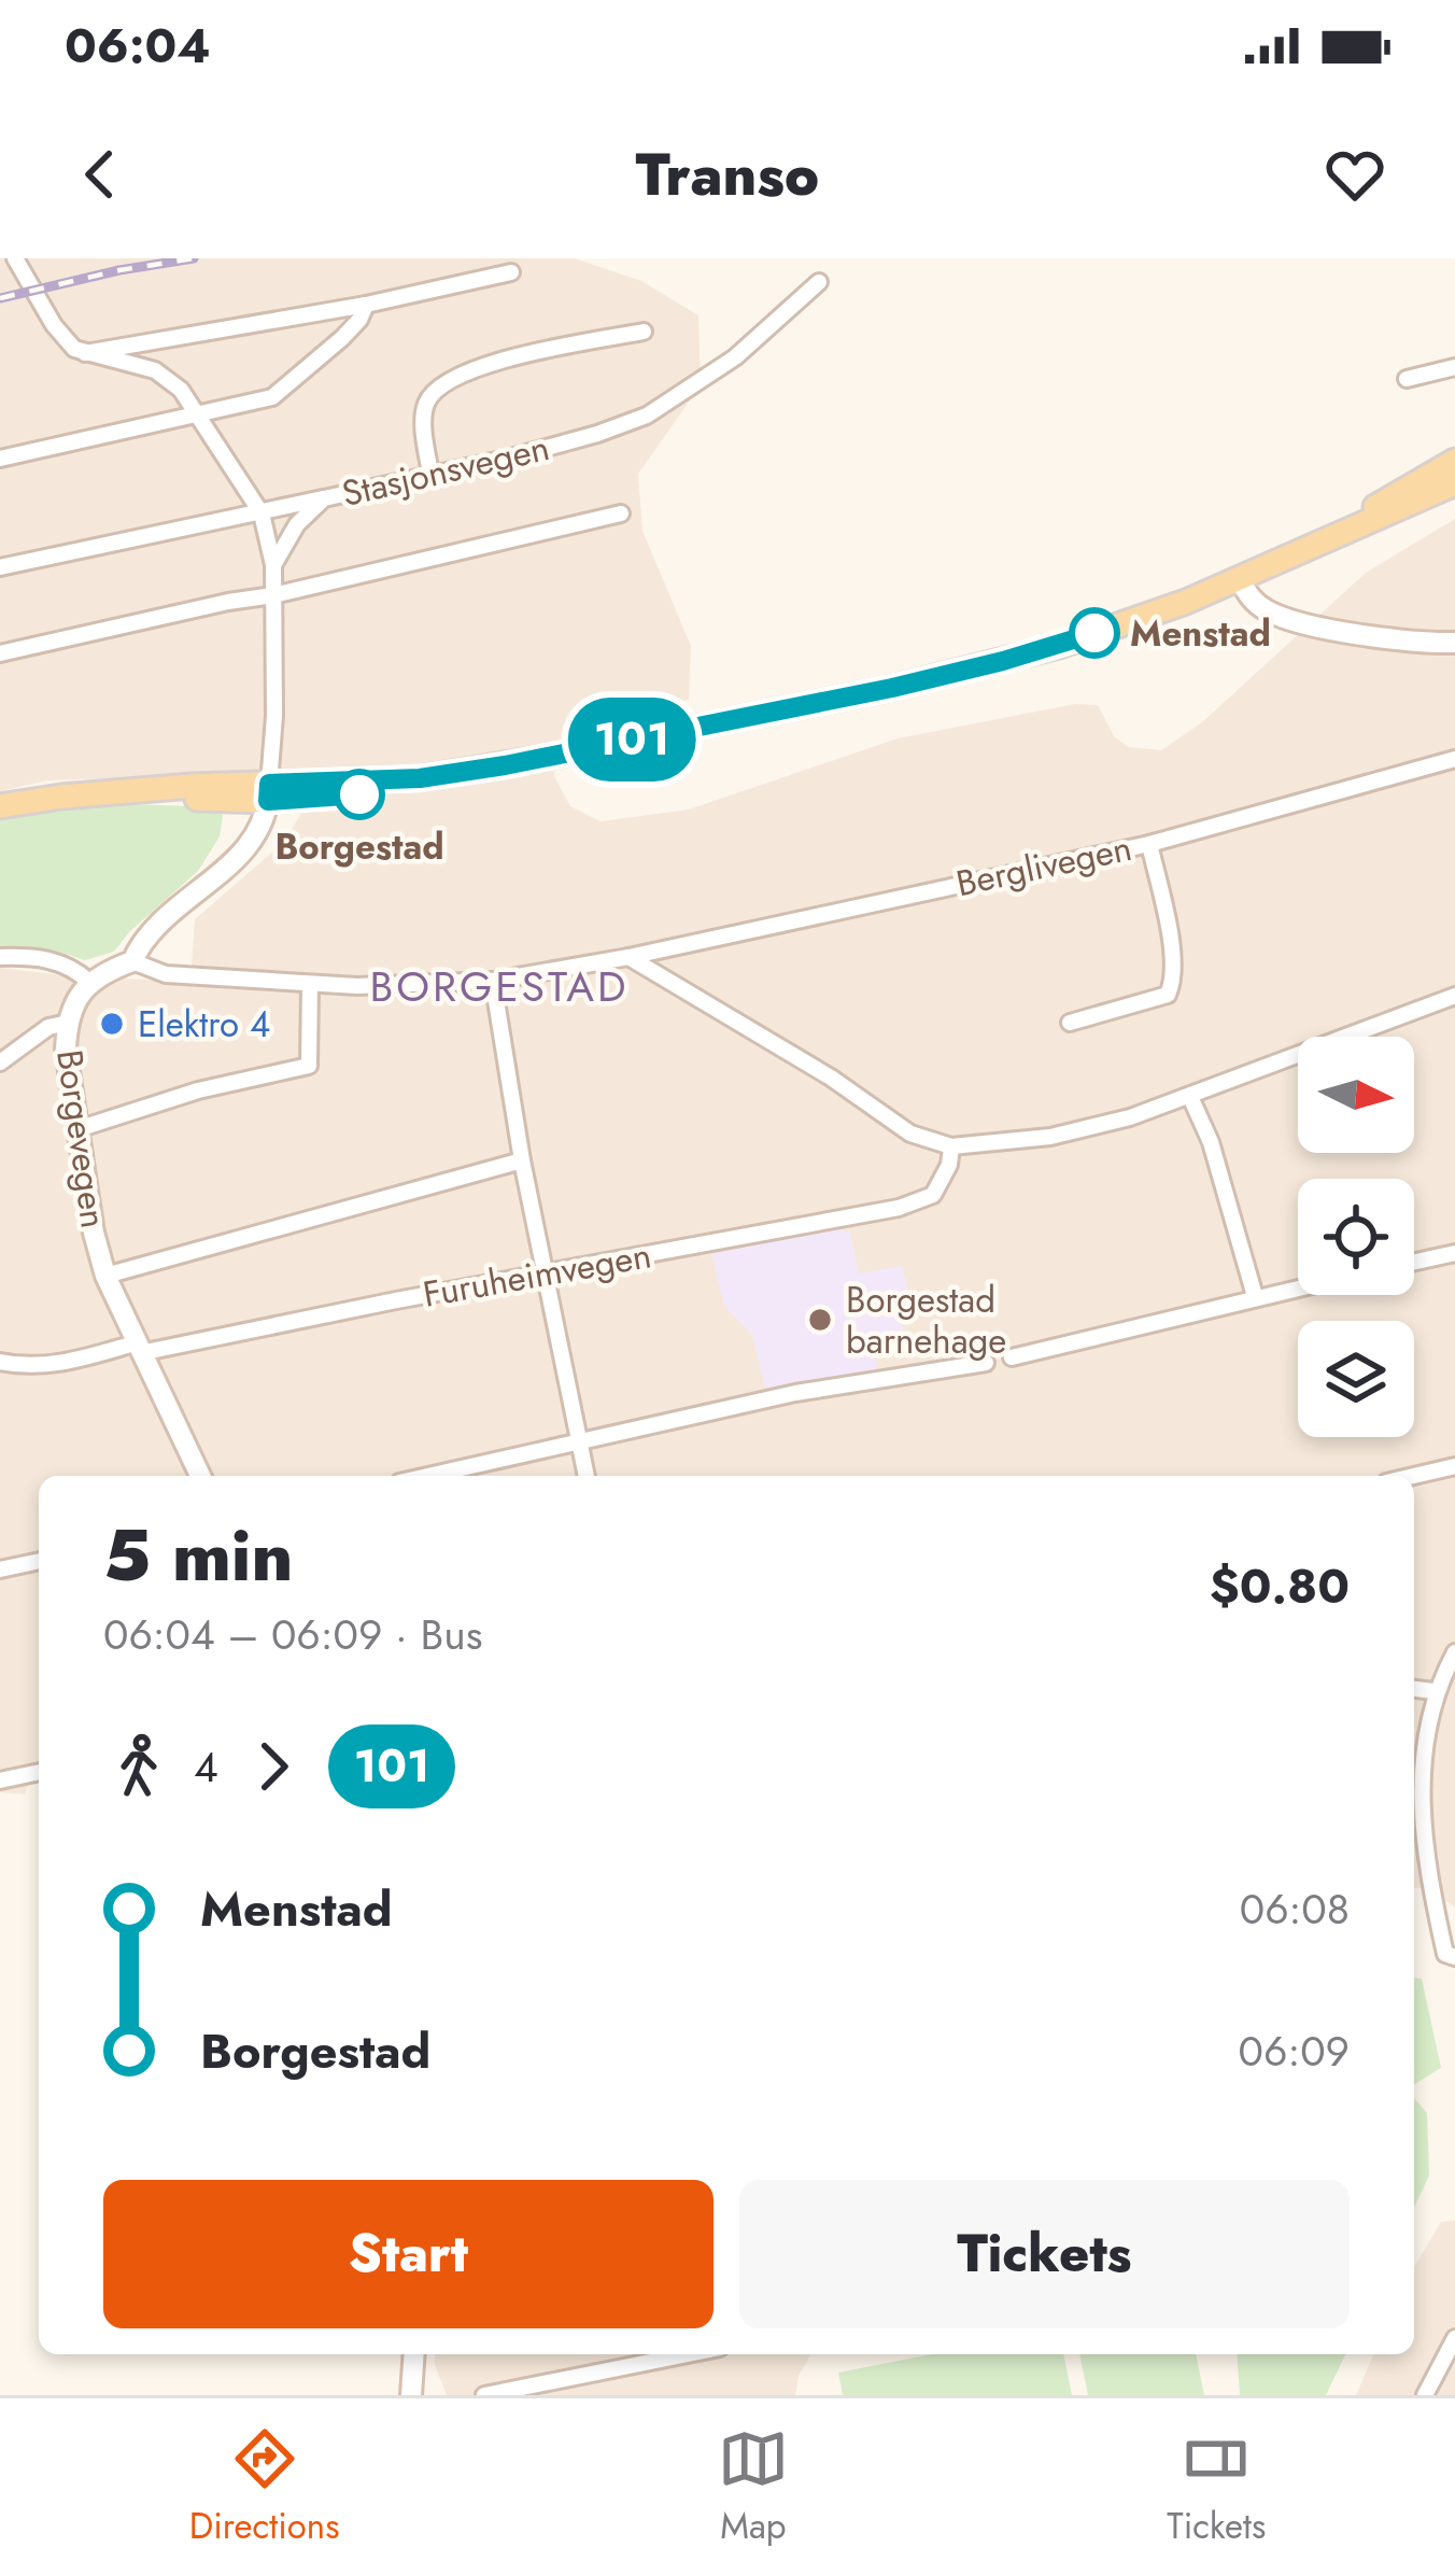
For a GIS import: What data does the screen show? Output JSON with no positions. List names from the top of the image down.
{
  "streets": {
    "street": [
      "Stasjonsvegen",
      "Berglivegen",
      "Borgevegen",
      "Furuheimvegen"
    ]
  },
  "crossings": [
    ["Borgevegen", "Furuheimvegen"]
  ],
  "districts": ["BORGESTAD"],
  "places": [
    "Menstad",
    "Borgestad",
    "Elektro 4",
    "Borgestad barnehage"
  ],
  "lines": ["bus line 101"],
  "north": "right",
  "page": {
    "status": "06:04",
    "header": "Transo",
    "on_map": "101",
    "heading": ["5 min", "06:04 – 06:09 · Bus", "$0.80"],
    "legs": ["4", "101"],
    "list": [
      {
        "name": "Menstad",
        "value": "06:08"
      },
      {
        "name": "Borgestad",
        "value": "06:09"
      }
    ],
    "buttons": ["Start", "Tickets"],
    "tabs": ["Directions", "Map", "Tickets"]
  }
}
